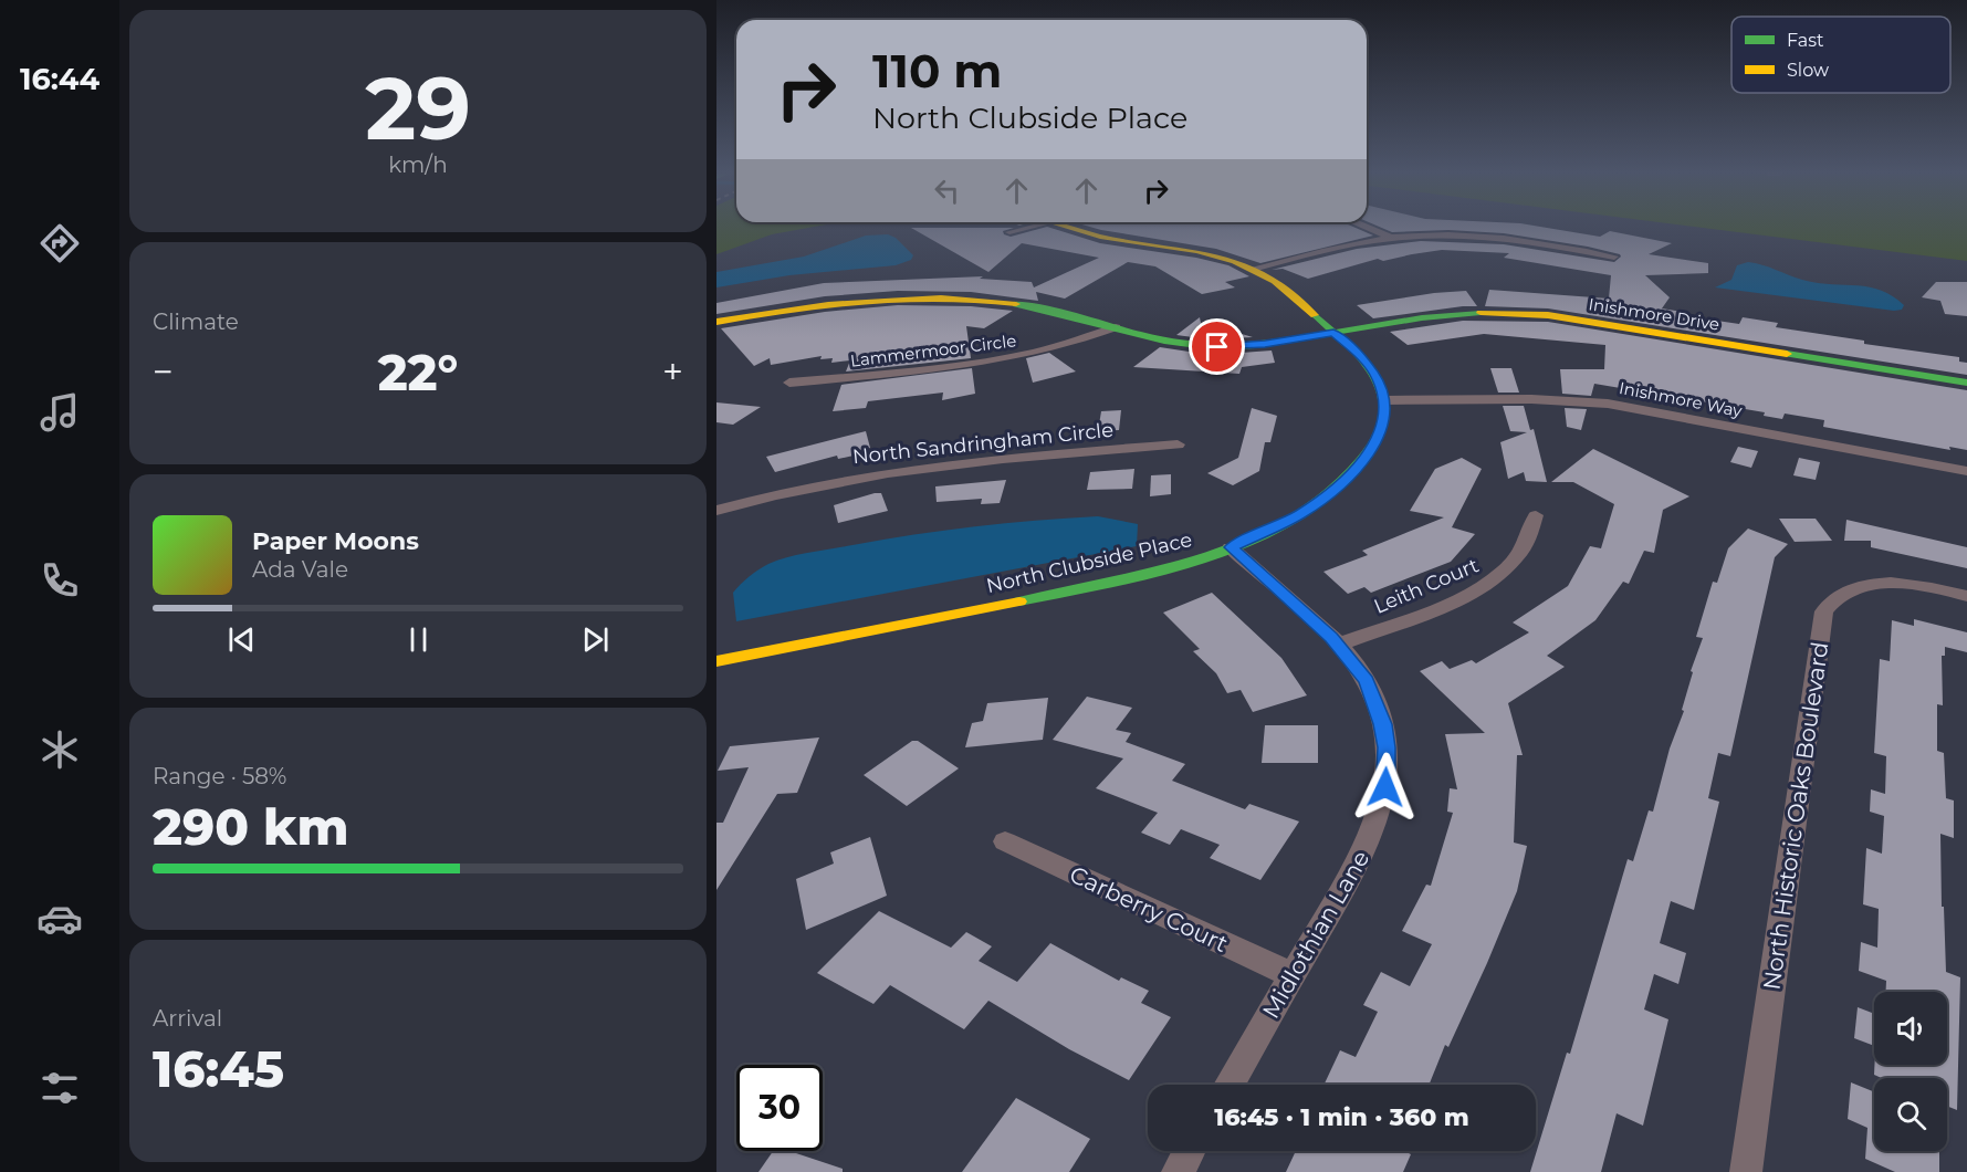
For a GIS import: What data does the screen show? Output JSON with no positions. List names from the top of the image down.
{
  "streets": {
    "street": [
      "Inishmore Drive",
      "Lammermoor Circle",
      "Inishmore Way",
      "North Sandringham Circle",
      "North Clubside Place",
      "Leith Court",
      "North Historic Oaks Boulevard",
      "Carberry Court",
      "Midlothian Lane"
    ]
  },
  "crossings": [
    ["Inishmore Drive", "Lammermoor Circle"],
    ["Inishmore Way", "North Clubside Place"],
    ["North Clubside Place", "Midlothian Lane"],
    ["Leith Court", "Midlothian Lane"],
    ["Carberry Court", "Midlothian Lane"]
  ],
  "legend": ["Fast", "Slow"],
  "page": {
    "tabs": "16:44",
    "tile": [
      ["29", "km/h"],
      "Climate",
      ["Range · 58%", "290 km"],
      ["Arrival", "16:45"]
    ],
    "turn": ["110 m", "North Clubside Place"],
    "heat": ["−", "22°", "+"],
    "song": ["Paper Moons", "Ada Vale"],
    "limit": "30",
    "trip": "16:45 · 1 min · 360 m"
  }
}
